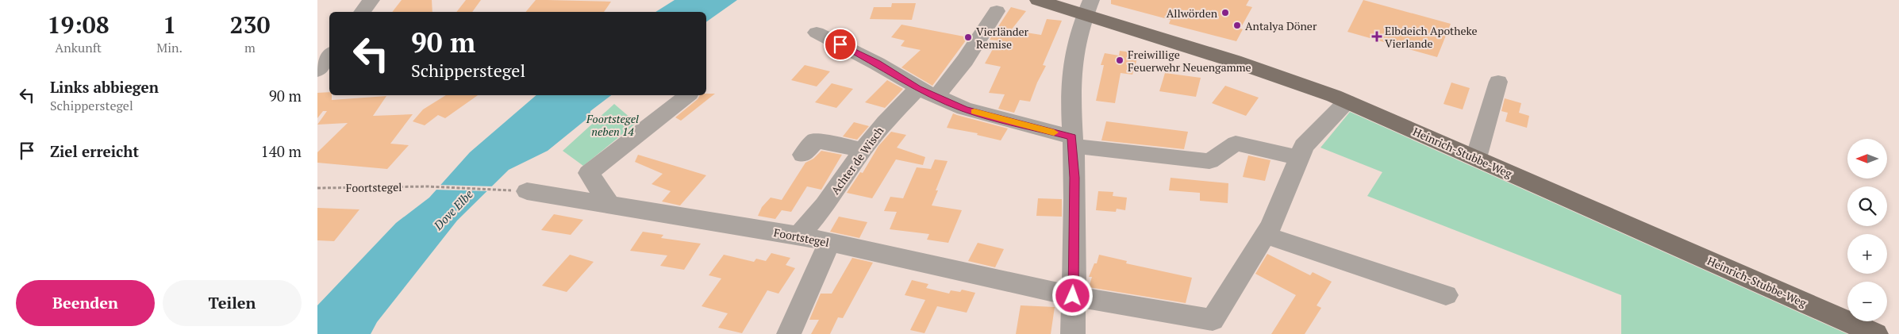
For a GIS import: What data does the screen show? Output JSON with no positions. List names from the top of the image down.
{
  "streets": {
    "main road": ["Heinrich-Stubbe-Weg"],
    "street": ["Achter de Wisch", "Foortstegel"]
  },
  "crossings": [
    ["Achter de Wisch", "Foortstegel"]
  ],
  "water": ["Dove Elbe"],
  "parks": ["Foortstegel neben 14"],
  "places": {
    "other": [
      "Allwörden",
      "Antalya Döner",
      "Vierländer Remise",
      "Freiwillige Feuerwehr Neuengamme"
    ],
    "health": ["Elbdeich Apotheke Vierlande"]
  },
  "north": "left",
  "page": {
    "eta": [
      "19:08",
      "Ankunft",
      "1",
      "Min.",
      "230",
      "m"
    ],
    "turn": ["90 m", "Schipperstegel"],
    "list": [
      {
        "name": "Links abbiegen",
        "note": "Schipperstegel",
        "value": "90 m"
      },
      {
        "name": "Ziel erreicht",
        "value": "140 m"
      }
    ],
    "map_buttons": ["+", "−"],
    "buttons": ["Beenden", "Teilen"]
  }
}
